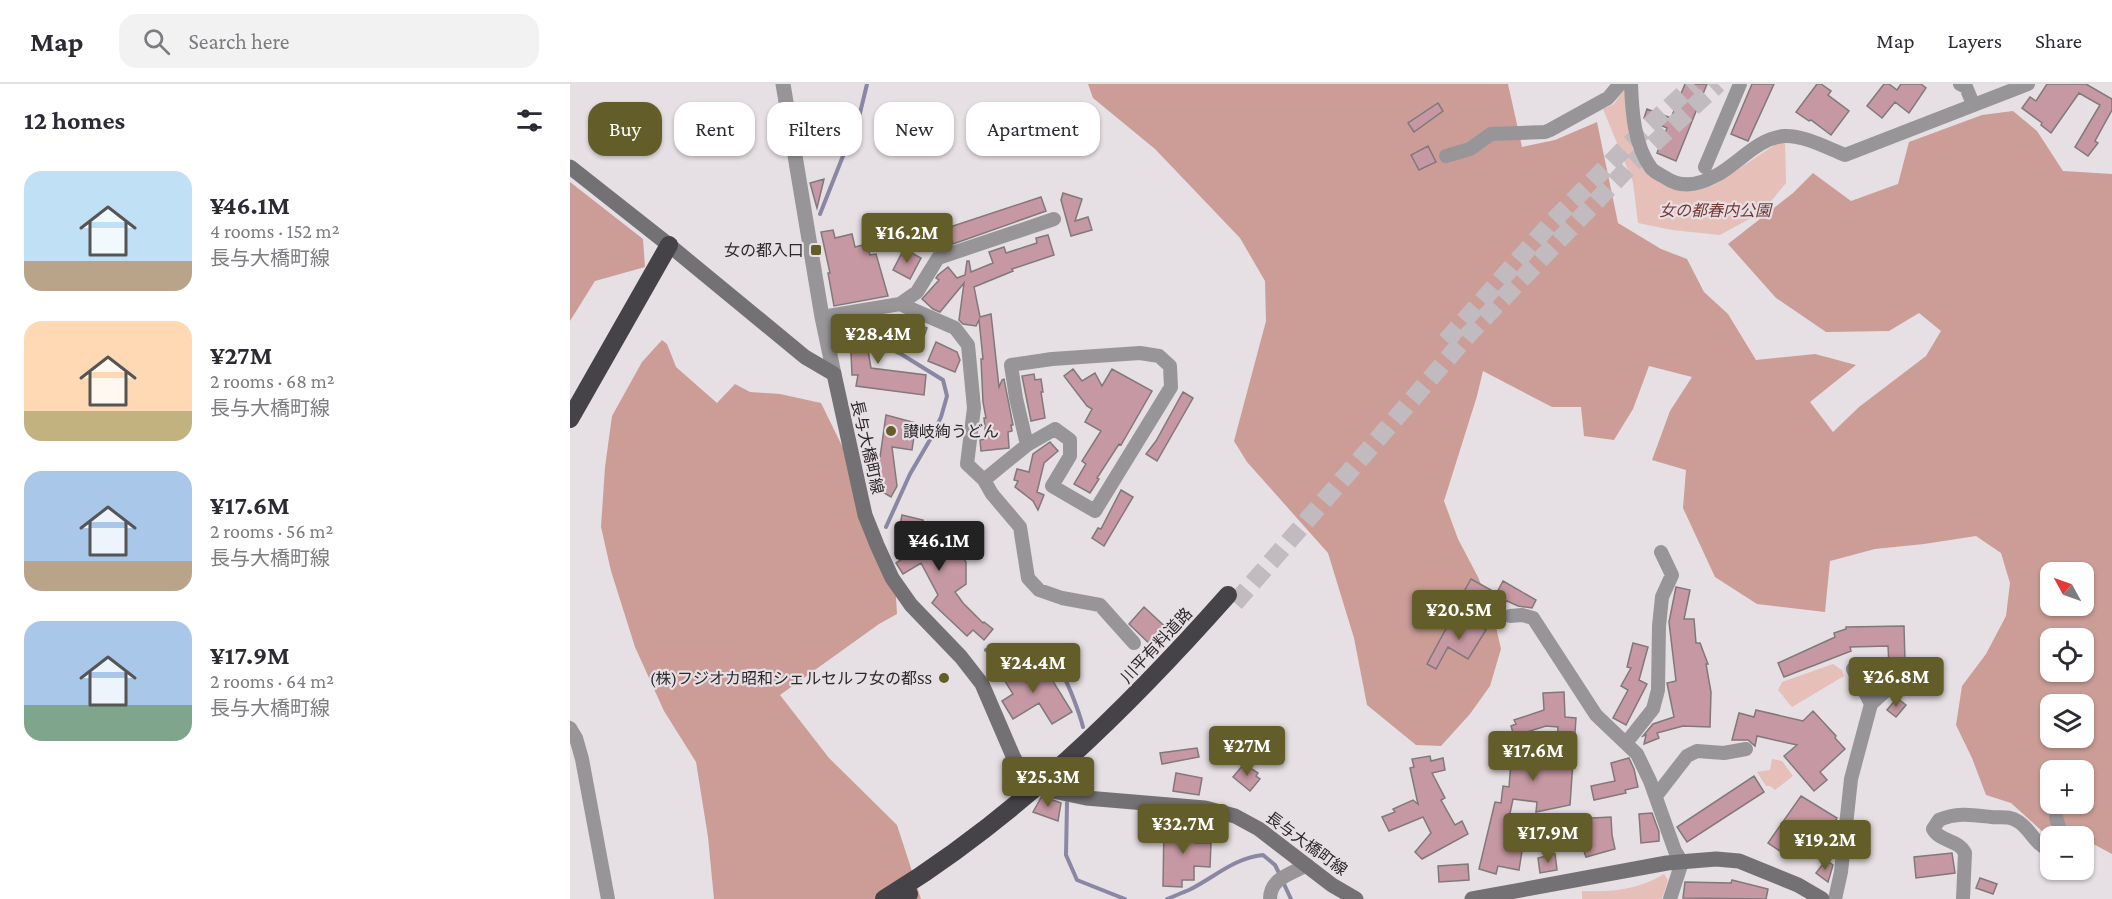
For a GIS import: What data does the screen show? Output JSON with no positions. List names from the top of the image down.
{
  "streets": {
    "highway": ["川平有料道路"],
    "main road": ["長与大橋町線"]
  },
  "parks": ["女の都春内公園"],
  "places": {
    "transit": ["女の都入口"],
    "other": ["讃岐絢うどん", "(株)フジオカ昭和シェルセルフ女の都SS"]
  },
  "north": "top left",
  "page": {
    "header": "Map",
    "search": "Search here",
    "nav": ["Map", "Layers", "Share"],
    "heading": "12 homes",
    "chip": [
      "Buy",
      "Rent",
      "Filters",
      "New",
      "Apartment"
    ],
    "list": [
      {
        "name": "¥46.1M",
        "note": "4 rooms · 152 m² · 長与大橋町線"
      },
      {
        "name": "¥27M",
        "note": "2 rooms · 68 m² · 長与大橋町線"
      },
      {
        "name": "¥17.6M",
        "note": "2 rooms · 56 m² · 長与大橋町線"
      },
      {
        "name": "¥17.9M",
        "note": "2 rooms · 64 m² · 長与大橋町線"
      }
    ],
    "price": [
      "¥16.2M",
      "¥28.4M",
      "¥46.1M",
      "¥20.5M",
      "¥24.4M",
      "¥26.8M",
      "¥27M",
      "¥17.6M",
      "¥25.3M",
      "¥32.7M",
      "¥17.9M",
      "¥19.2M"
    ],
    "map_buttons": ["+", "−"]
  }
}
